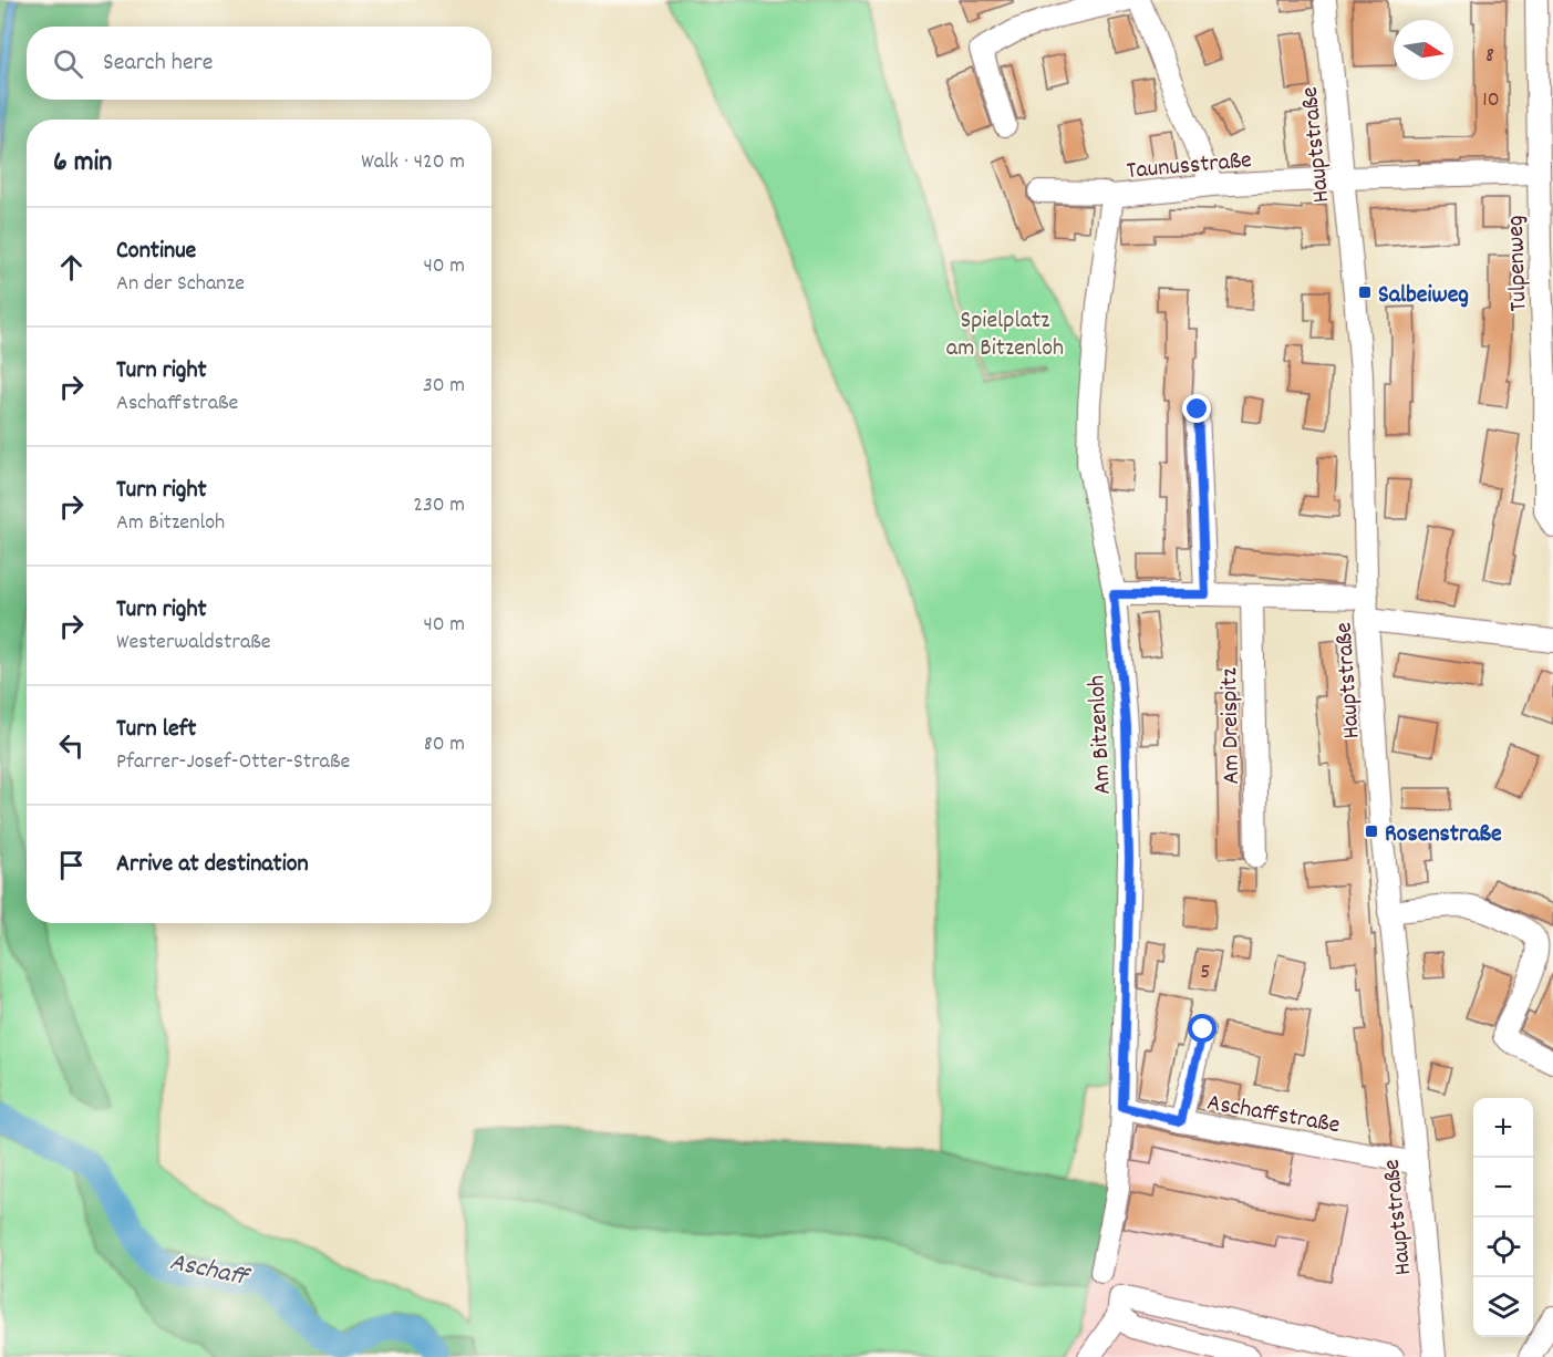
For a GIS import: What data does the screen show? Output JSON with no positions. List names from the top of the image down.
{
  "streets": {
    "street": [
      "Hauptstraße",
      "Taunusstraße",
      "Tulpenweg",
      "Am Dreispitz",
      "Am Bitzenloh",
      "Aschaffstraße"
    ]
  },
  "crossings": [
    ["Hauptstraße", "Taunusstraße"],
    ["Hauptstraße", "Aschaffstraße"],
    ["Taunusstraße", "Am Bitzenloh"],
    ["Am Bitzenloh", "Aschaffstraße"]
  ],
  "water": ["Aschaff"],
  "parks": ["Spielplatz am Bitzenloh"],
  "places": {
    "transit": ["Salbeiweg", "Rosenstraße"]
  },
  "house_numbers": ["8", "10", "5"],
  "north": "right",
  "page": {
    "search": "Search here",
    "heading": ["6 min", "Walk · 420 m"],
    "list": [
      ["Continue", "An der Schanze", "40 m"],
      ["Turn right", "Aschaffstraße", "30 m"],
      ["Turn right", "Am Bitzenloh", "230 m"],
      ["Turn right", "Westerwaldstraße", "40 m"],
      ["Turn left", "Pfarrer-Josef-Otter-Straße", "80 m"],
      "Arrive at destination"
    ],
    "map_buttons": ["+", "−"]
  }
}
